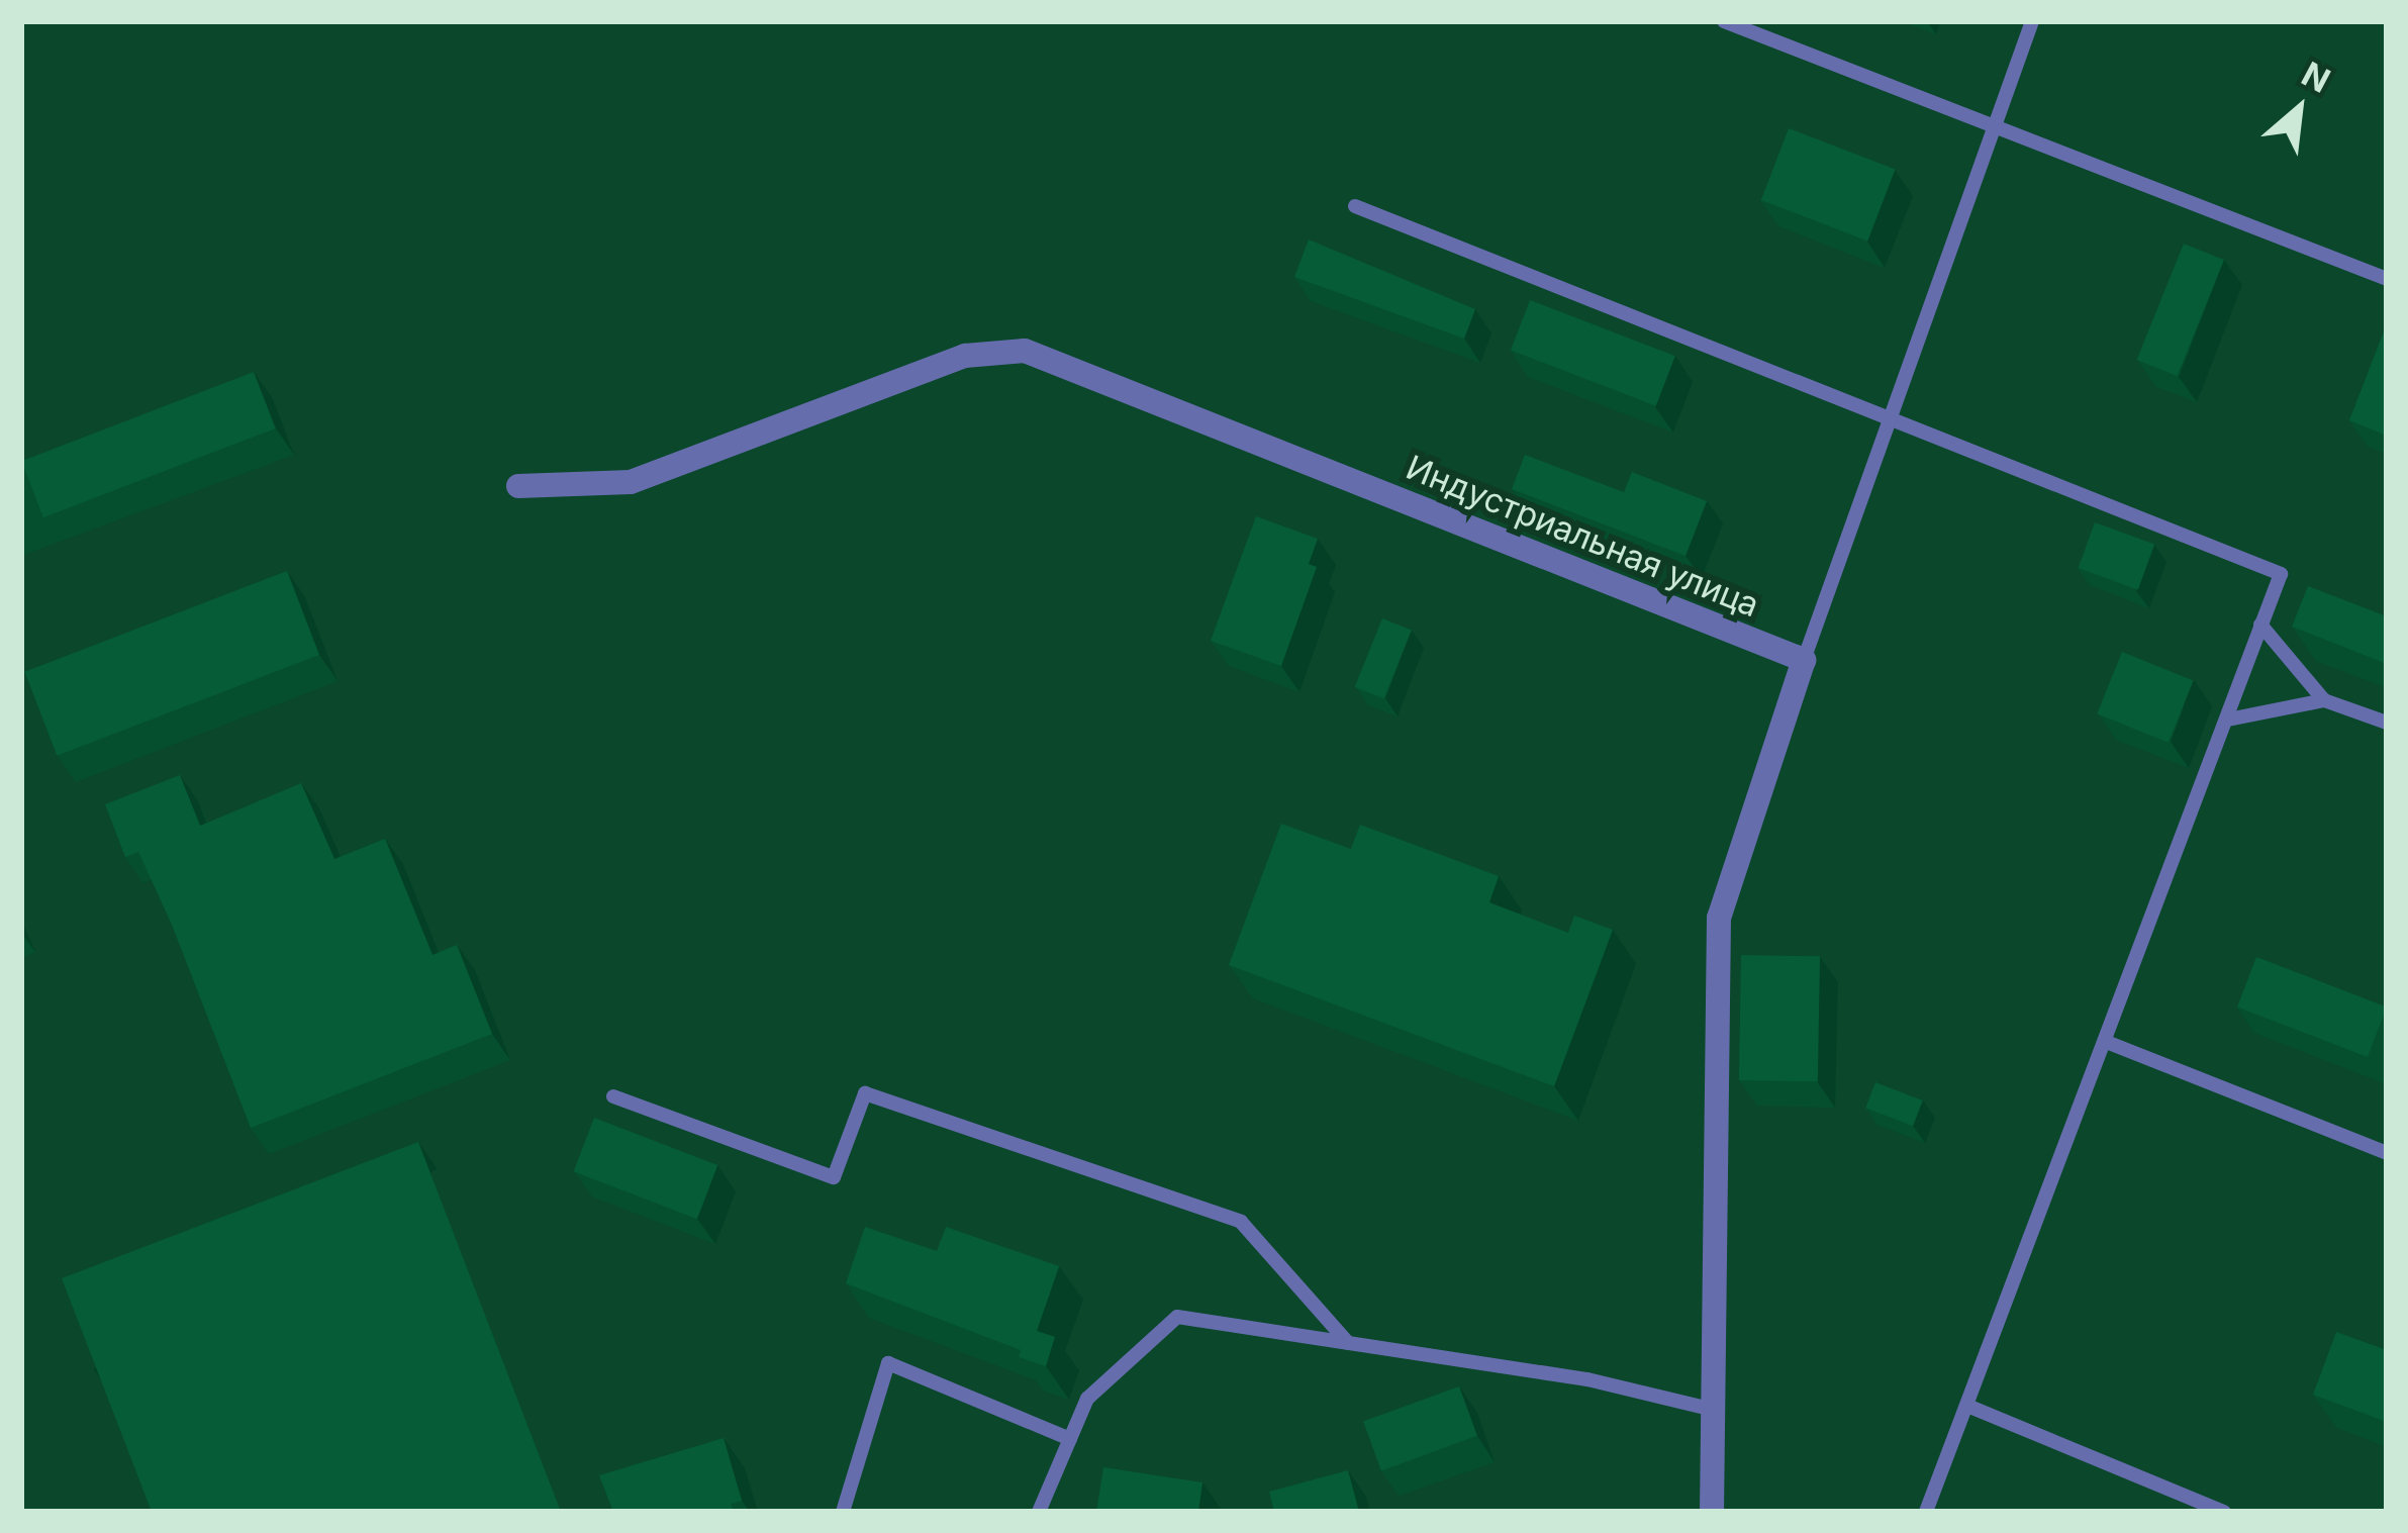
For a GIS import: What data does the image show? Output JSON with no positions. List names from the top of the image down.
{
  "streets": {
    "street": ["Индустриальная улица"]
  },
  "north": "top right"
}
